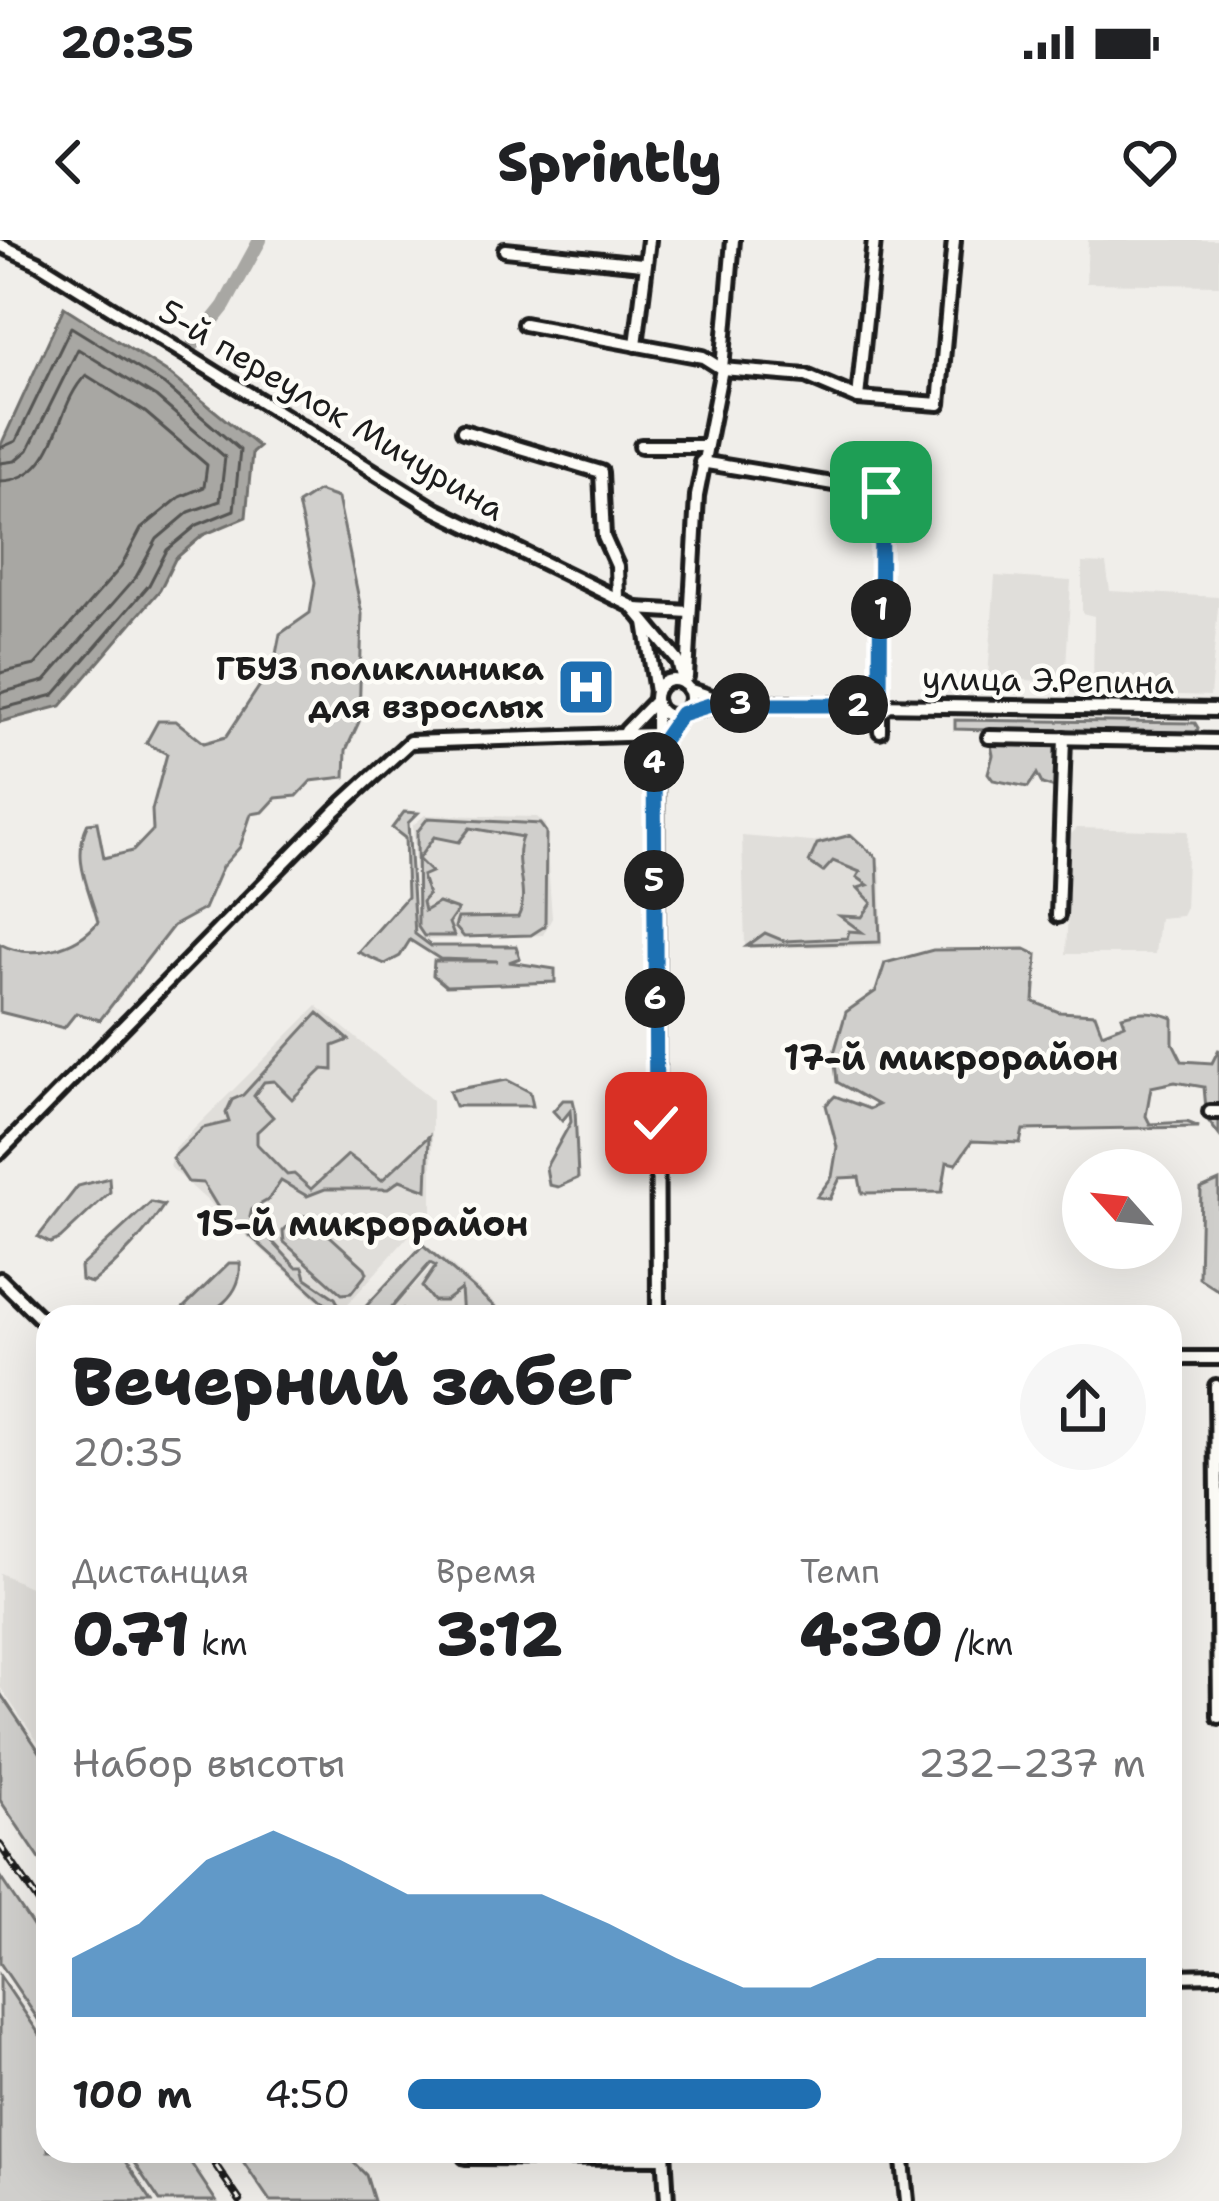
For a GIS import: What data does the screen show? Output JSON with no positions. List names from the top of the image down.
{
  "streets": {
    "street": ["5-й переулок Мичурина", "улица Э.Репина"]
  },
  "crossings": [
    ["5-й переулок Мичурина", "улица Э.Репина"]
  ],
  "districts": ["17-й микрорайон", "15-й микрорайон"],
  "places": {
    "hospital": ["ГБУЗ поликлиника для взрослых"]
  },
  "north": "top left",
  "page": {
    "status": "20:35",
    "header": "Sprintly",
    "pins": [
      "1",
      "3",
      "2",
      "4",
      "5",
      "6"
    ],
    "heading": ["Вечерний забег", "20:35"],
    "stats": [
      ["Дистанция", "0.71 km"],
      ["Время", "3:12"],
      ["Темп", "4:30 /km"]
    ],
    "chart": ["Набор высоты", "232–237 m"],
    "list": [
      {
        "name": "100 m",
        "note": "4:50"
      }
    ]
  }
}
